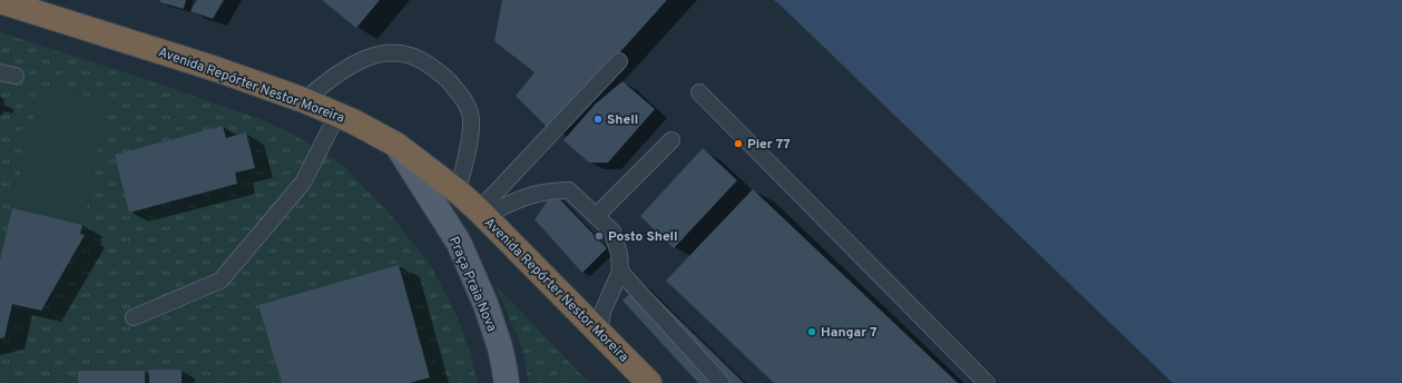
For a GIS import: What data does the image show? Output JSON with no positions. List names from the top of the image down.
{
  "streets": {
    "highway": ["Avenida Repórter Nestor Moreira"],
    "main road": ["Praça Praia Nova"]
  },
  "crossings": [
    ["Avenida Repórter Nestor Moreira", "Praça Praia Nova"]
  ],
  "places": [
    "Shell",
    "Pier 77",
    "Posto Shell",
    "Hangar 7"
  ]
}
